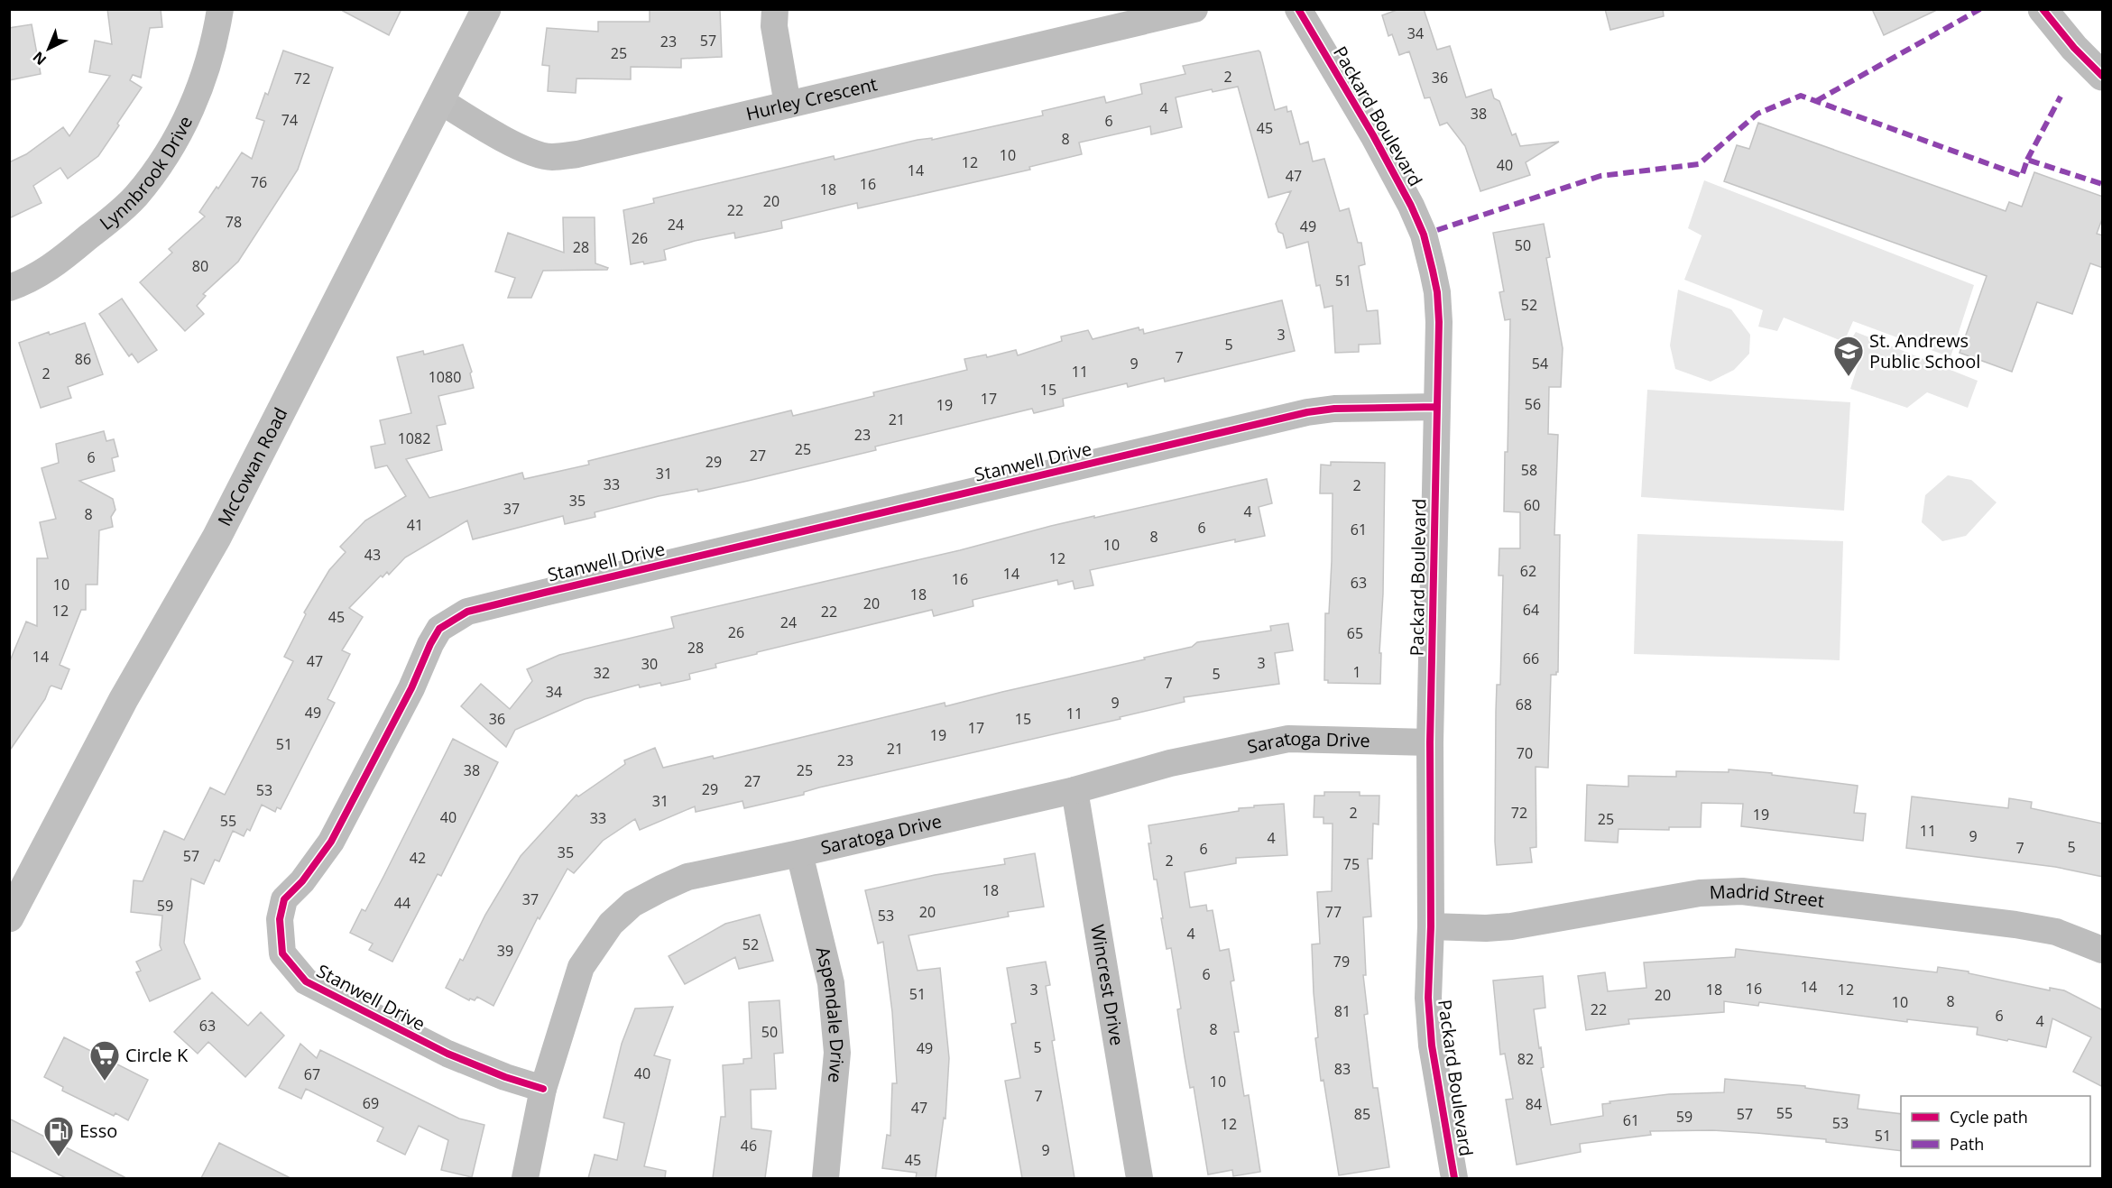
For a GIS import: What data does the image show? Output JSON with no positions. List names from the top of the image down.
{
  "streets": {
    "main road": ["McCowan Road"],
    "street": [
      "Hurley Crescent",
      "Packard Boulevard",
      "Lynnbrook Drive",
      "Stanwell Drive",
      "Saratoga Drive",
      "Madrid Street",
      "Wincrest Drive",
      "Aspendale Drive"
    ]
  },
  "crossings": [
    ["Hurley Crescent", "McCowan Road"],
    ["Packard Boulevard", "Stanwell Drive"],
    ["Packard Boulevard", "Saratoga Drive"],
    ["Packard Boulevard", "Madrid Street"],
    ["Stanwell Drive", "Saratoga Drive"],
    ["Saratoga Drive", "Wincrest Drive"],
    ["Saratoga Drive", "Aspendale Drive"]
  ],
  "places": {
    "school or university": ["St. Andrews Public School"],
    "supermarket": ["Circle K"],
    "fuel station": ["Esso"]
  },
  "house_numbers": [
    "34",
    "57",
    "23",
    "25",
    "2",
    "36",
    "72",
    "4",
    "38",
    "74",
    "6",
    "45",
    "8",
    "10",
    "12",
    "40",
    "14",
    "47",
    "76",
    "16",
    "18",
    "20",
    "22",
    "78",
    "24",
    "49",
    "26",
    "50",
    "28",
    "80",
    "51",
    "52",
    "3",
    "5",
    "7",
    "86",
    "9",
    "54",
    "11",
    "2",
    "1080",
    "15",
    "17",
    "56",
    "19",
    "21",
    "23",
    "1082",
    "25",
    "27",
    "6",
    "29",
    "58",
    "31",
    "33",
    "2",
    "35",
    "60",
    "37",
    "4",
    "8",
    "41",
    "6",
    "61",
    "8",
    "10",
    "43",
    "12",
    "62",
    "14",
    "16",
    "63",
    "10",
    "18",
    "20",
    "64",
    "12",
    "22",
    "45",
    "24",
    "26",
    "65",
    "28",
    "14",
    "66",
    "47",
    "3",
    "30",
    "1",
    "32",
    "5",
    "7",
    "34",
    "9",
    "68",
    "49",
    "11",
    "36",
    "15",
    "17",
    "19",
    "51",
    "21",
    "70",
    "23",
    "38",
    "25",
    "27",
    "29",
    "53",
    "31",
    "2",
    "72",
    "19",
    "40",
    "33",
    "25",
    "55",
    "11",
    "9",
    "4",
    "5",
    "7",
    "6",
    "35",
    "57",
    "42",
    "2",
    "75",
    "18",
    "37",
    "44",
    "59",
    "20",
    "77",
    "53",
    "4",
    "52",
    "39",
    "79",
    "6",
    "14",
    "16",
    "3",
    "18",
    "12",
    "51",
    "20",
    "8",
    "10",
    "22",
    "81",
    "6",
    "4",
    "63",
    "8",
    "50",
    "5",
    "49",
    "82",
    "83",
    "40",
    "67",
    "10",
    "7",
    "69",
    "84",
    "47",
    "55",
    "85",
    "57",
    "59",
    "61",
    "53",
    "12",
    "51",
    "46",
    "9",
    "45"
  ],
  "legend": ["Cycle path", "Path"],
  "north": "bottom left"
}
